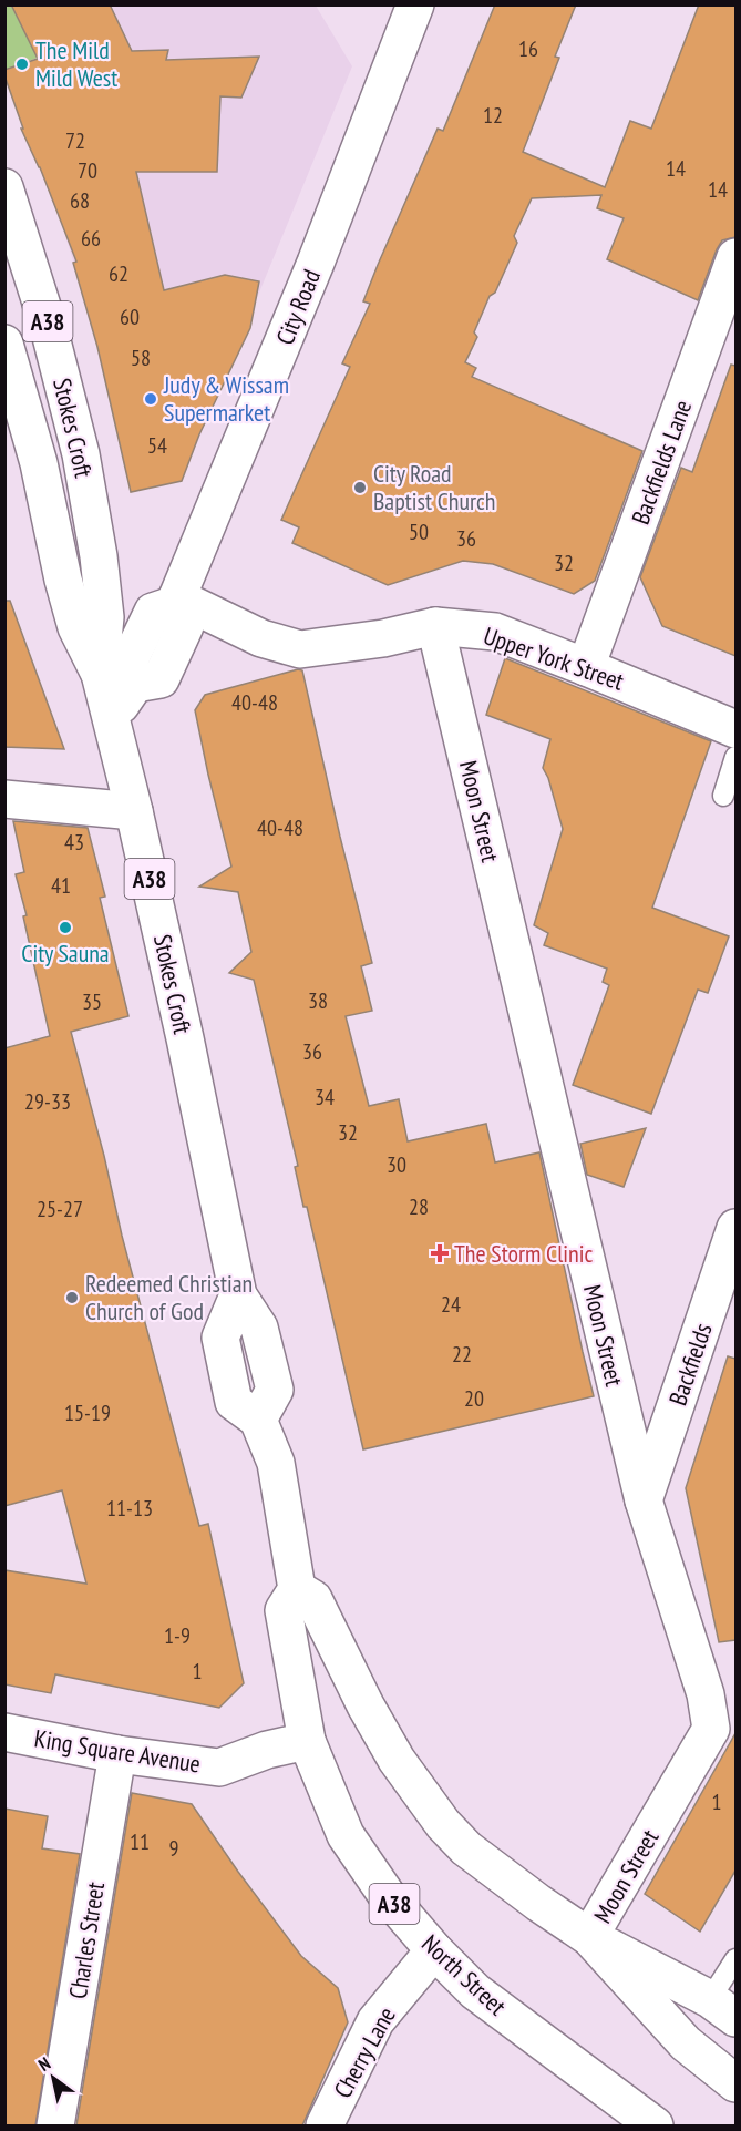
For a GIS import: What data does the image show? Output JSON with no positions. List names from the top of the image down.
{
  "streets": {
    "street": [
      "City Road",
      "A38",
      "Stokes Croft",
      "Backfields Lane",
      "Upper York Street",
      "Moon Street",
      "Backfields",
      "King Square Avenue",
      "Charles Street",
      "North Street",
      "Cherry Lane"
    ]
  },
  "crossings": [
    ["City Road", "Upper York Street"],
    ["Stokes Croft", "North Street"],
    ["Backfields Lane", "Upper York Street"],
    ["Upper York Street", "Moon Street"],
    ["Moon Street", "Backfields"],
    ["King Square Avenue", "Charles Street"],
    ["King Square Avenue", "North Street"],
    ["North Street", "Cherry Lane"]
  ],
  "places": {
    "other": [
      "The Mild Mild West",
      "Judy & Wissam Supermarket",
      "City Road Baptist Church",
      "City Sauna",
      "Redeemed Christian Church of God"
    ],
    "health": ["The Storm Clinic"]
  },
  "house_numbers": [
    "16",
    "12",
    "72",
    "14",
    "70",
    "14",
    "68",
    "66",
    "62",
    "60",
    "58",
    "54",
    "50",
    "36",
    "32",
    "40-48",
    "40-48",
    "43",
    "41",
    "38",
    "35",
    "36",
    "34",
    "29-33",
    "32",
    "30",
    "28",
    "25-27",
    "24",
    "22",
    "20",
    "15-19",
    "11-13",
    "1-9",
    "1",
    "1",
    "11",
    "9"
  ],
  "north": "top left"
}
